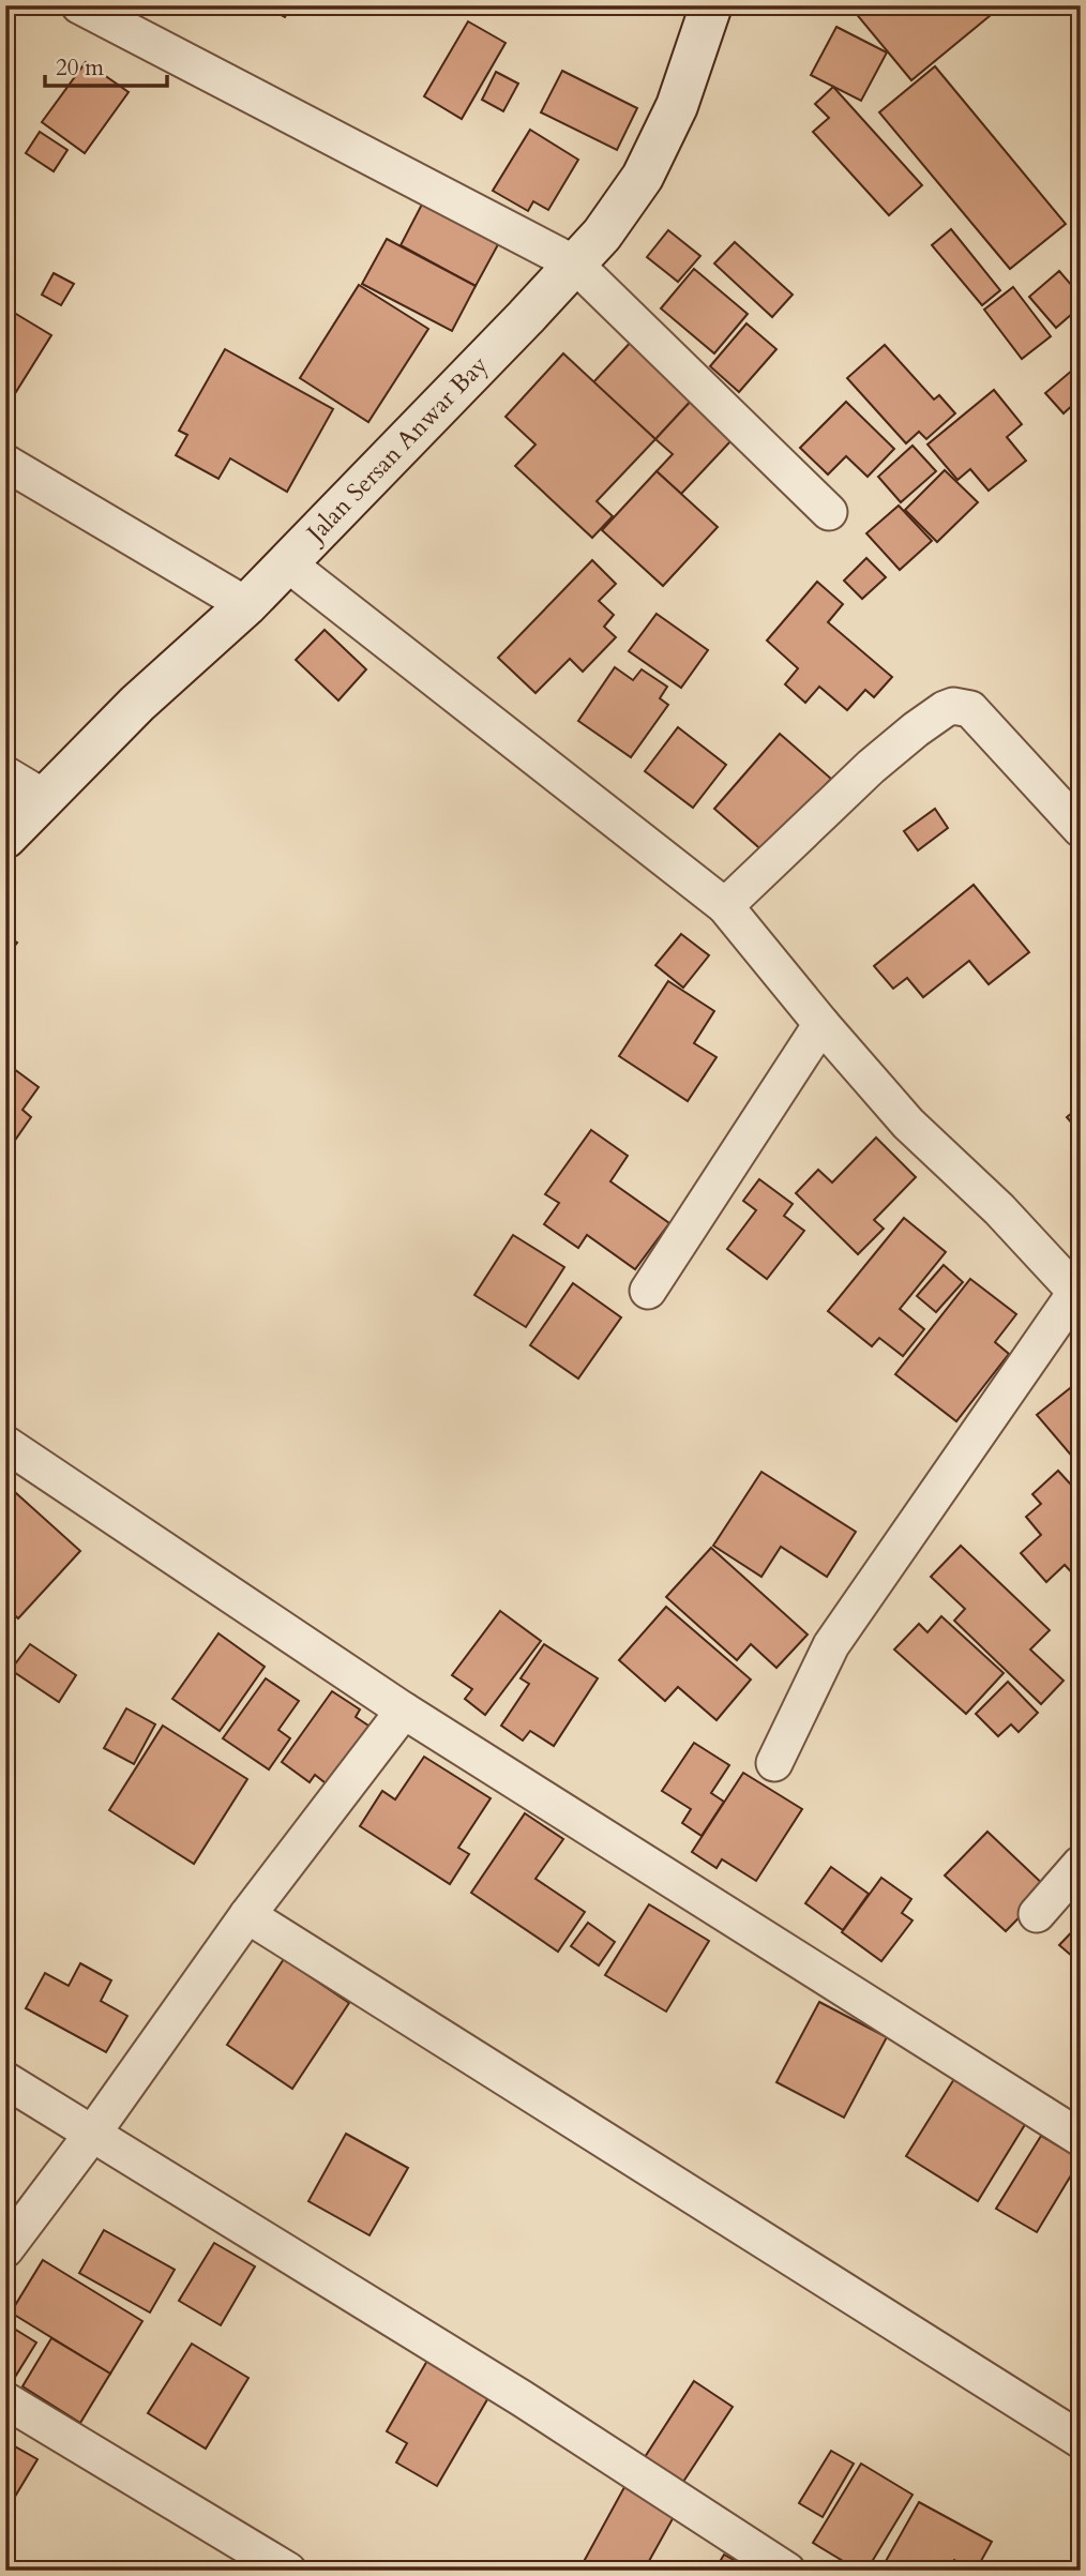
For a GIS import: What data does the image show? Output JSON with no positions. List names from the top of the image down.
{
  "streets": {
    "main road": ["Jalan Sersan Anwar Bay"]
  },
  "scale_bar": "20 m"
}
